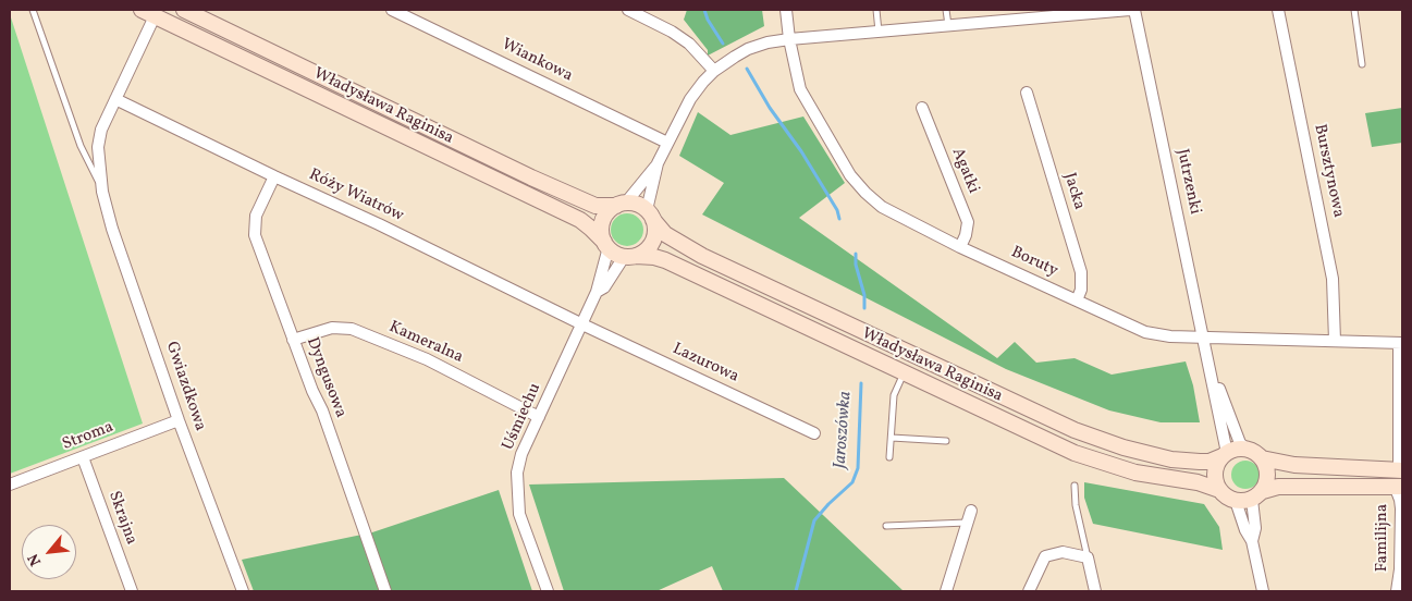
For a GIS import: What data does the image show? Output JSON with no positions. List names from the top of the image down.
{
  "streets": {
    "main road": ["Władysława Raginisa"],
    "street": [
      "Wiankowa",
      "Agatki",
      "Bursztynowa",
      "Jutrzenki",
      "Jacka",
      "Róży Wiatrów",
      "Boruty",
      "Kameralna",
      "Lazurowa",
      "Dyngusowa",
      "Gwiazdkowa",
      "Uśmiechu",
      "Stroma",
      "Skrajna",
      "Familijna"
    ]
  },
  "crossings": [
    ["Władysława Raginisa", "Jutrzenki"],
    ["Władysława Raginisa", "Gwiazdkowa"],
    ["Władysława Raginisa", "Uśmiechu"],
    ["Agatki", "Boruty"],
    ["Bursztynowa", "Boruty"],
    ["Jutrzenki", "Boruty"],
    ["Jacka", "Boruty"],
    ["Róży Wiatrów", "Lazurowa"],
    ["Róży Wiatrów", "Dyngusowa"],
    ["Róży Wiatrów", "Gwiazdkowa"],
    ["Róży Wiatrów", "Uśmiechu"],
    ["Kameralna", "Dyngusowa"],
    ["Kameralna", "Uśmiechu"],
    ["Lazurowa", "Uśmiechu"],
    ["Gwiazdkowa", "Stroma"],
    ["Stroma", "Skrajna"]
  ],
  "water": ["Jaroszówka"],
  "north": "bottom left"
}
